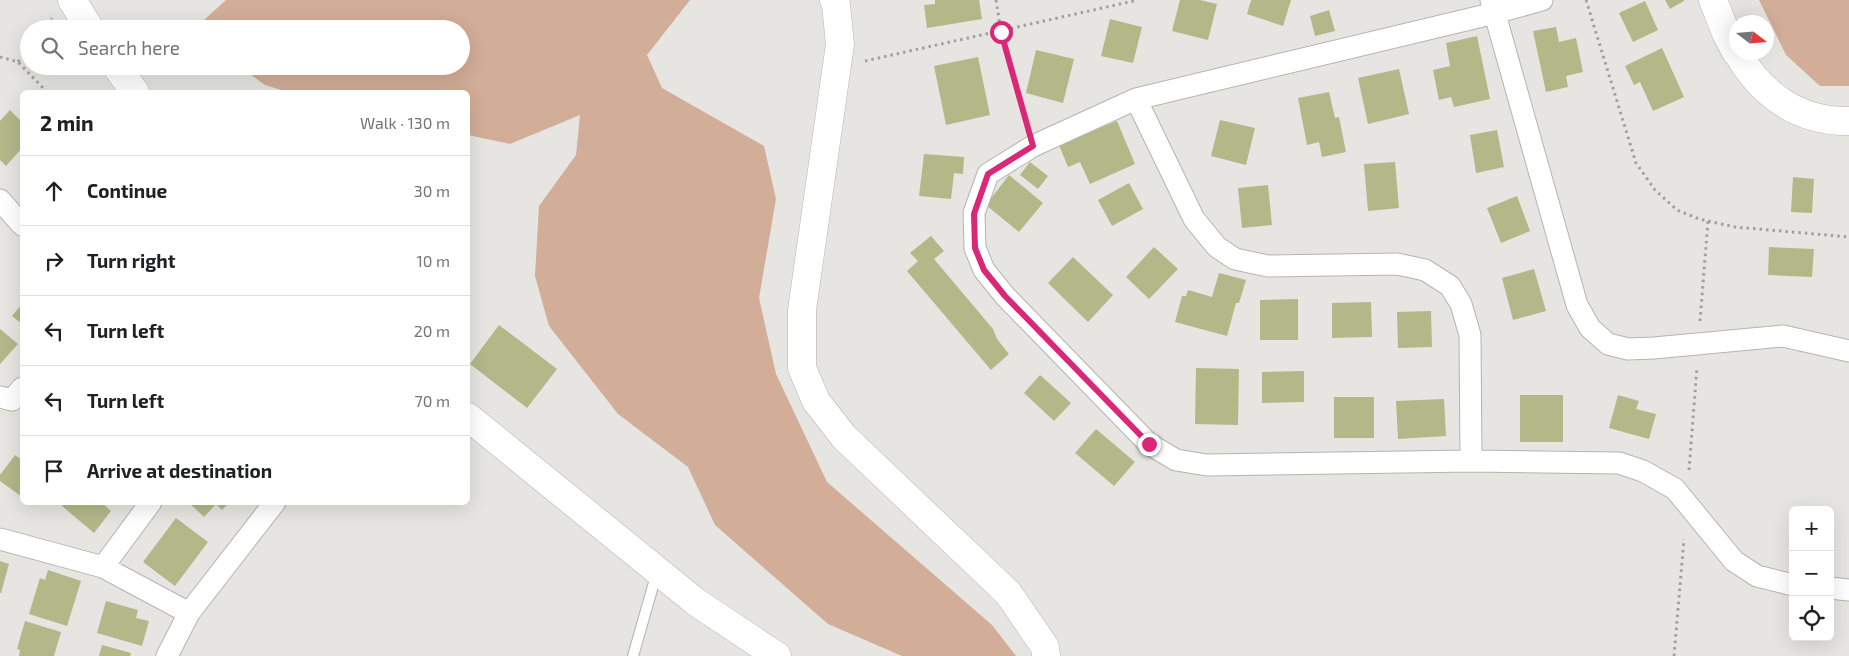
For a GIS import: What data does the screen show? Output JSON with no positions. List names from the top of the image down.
{
  "north": "right",
  "page": {
    "search": "Search here",
    "heading": ["2 min", "Walk · 130 m"],
    "list": [
      ["Continue", "30 m"],
      ["Turn right", "10 m"],
      ["Turn left", "20 m"],
      ["Turn left", "70 m"],
      "Arrive at destination"
    ],
    "map_buttons": ["+", "−"]
  }
}
